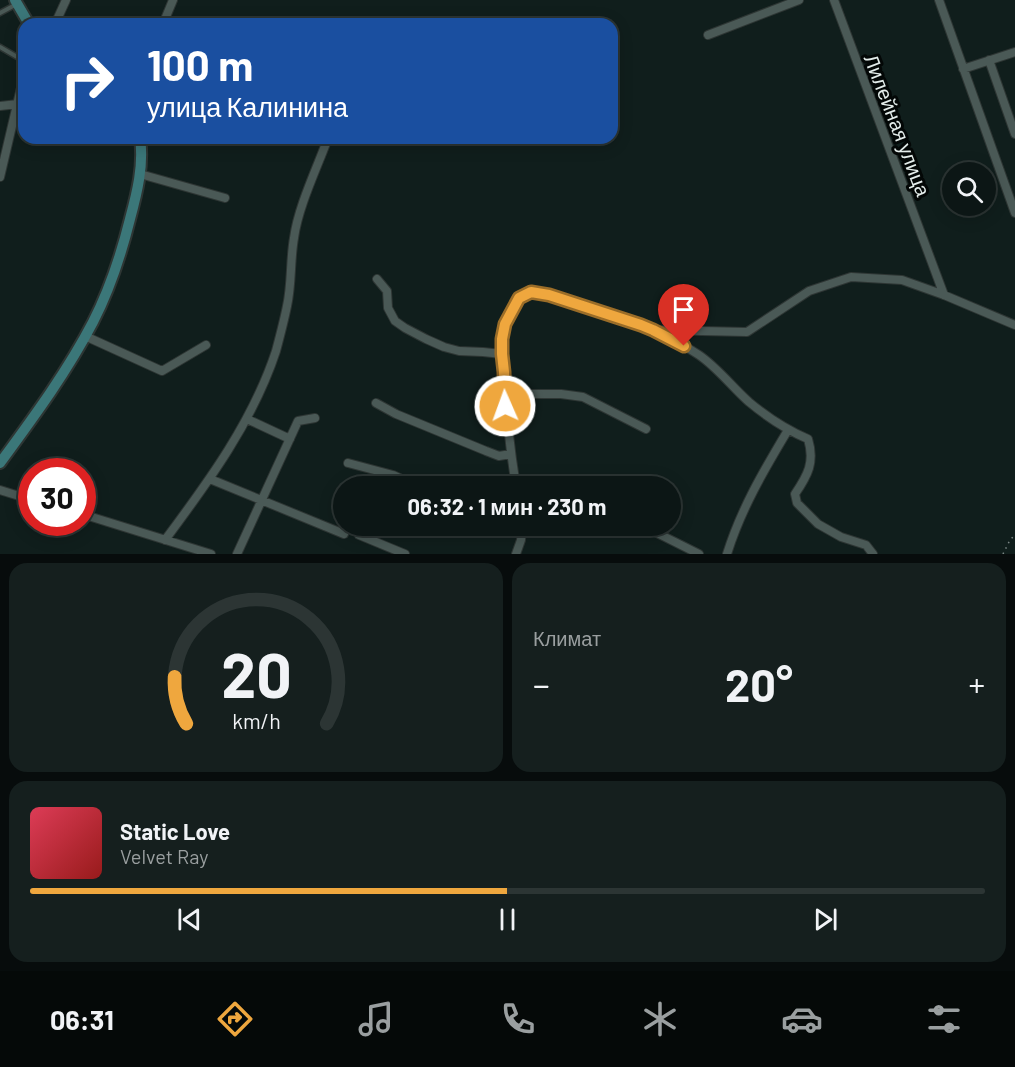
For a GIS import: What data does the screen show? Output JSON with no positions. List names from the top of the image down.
{
  "streets": {
    "street": ["Лилейная улица"]
  },
  "page": {
    "turn": ["100 m", "улица Калинина"],
    "limit": "30",
    "trip": "06:32 · 1 мин · 230 m",
    "tile": "Климат",
    "heat": ["−", "20°", "+"],
    "song": ["Static Love", "Velvet Ray"],
    "tabs": "06:31",
    "gauge": ["20", "km/h"]
  }
}
